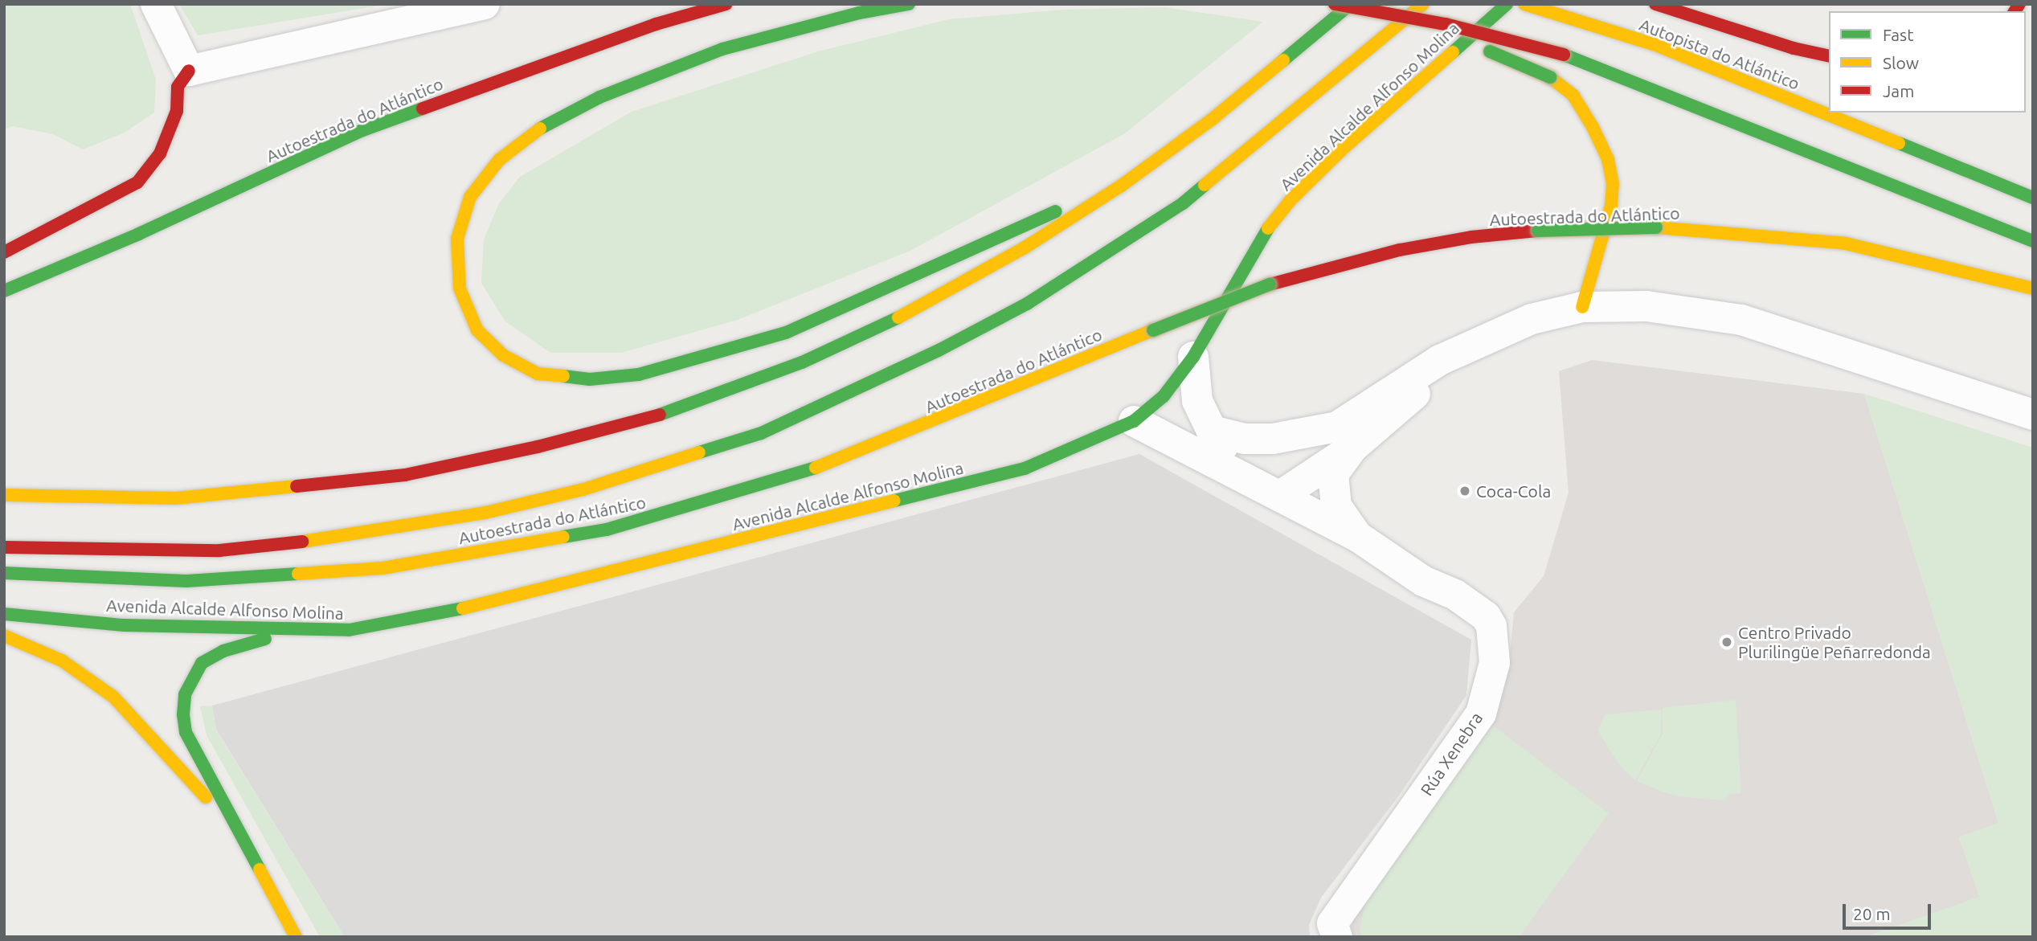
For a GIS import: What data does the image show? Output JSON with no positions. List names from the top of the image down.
{
  "streets": {
    "main road": ["Autopista do Atlántico", "Avenida Alcalde Alfonso Molina", "Autoestrada do Atlántico"],
    "street": ["Rúa Xenebra"]
  },
  "crossings": [
    ["Avenida Alcalde Alfonso Molina", "Rúa Xenebra"]
  ],
  "places": ["Coca-Cola", "Centro Privado Plurilingüe Peñarredonda"],
  "legend": ["Fast", "Slow", "Jam"],
  "scale_bar": "20 m"
}
